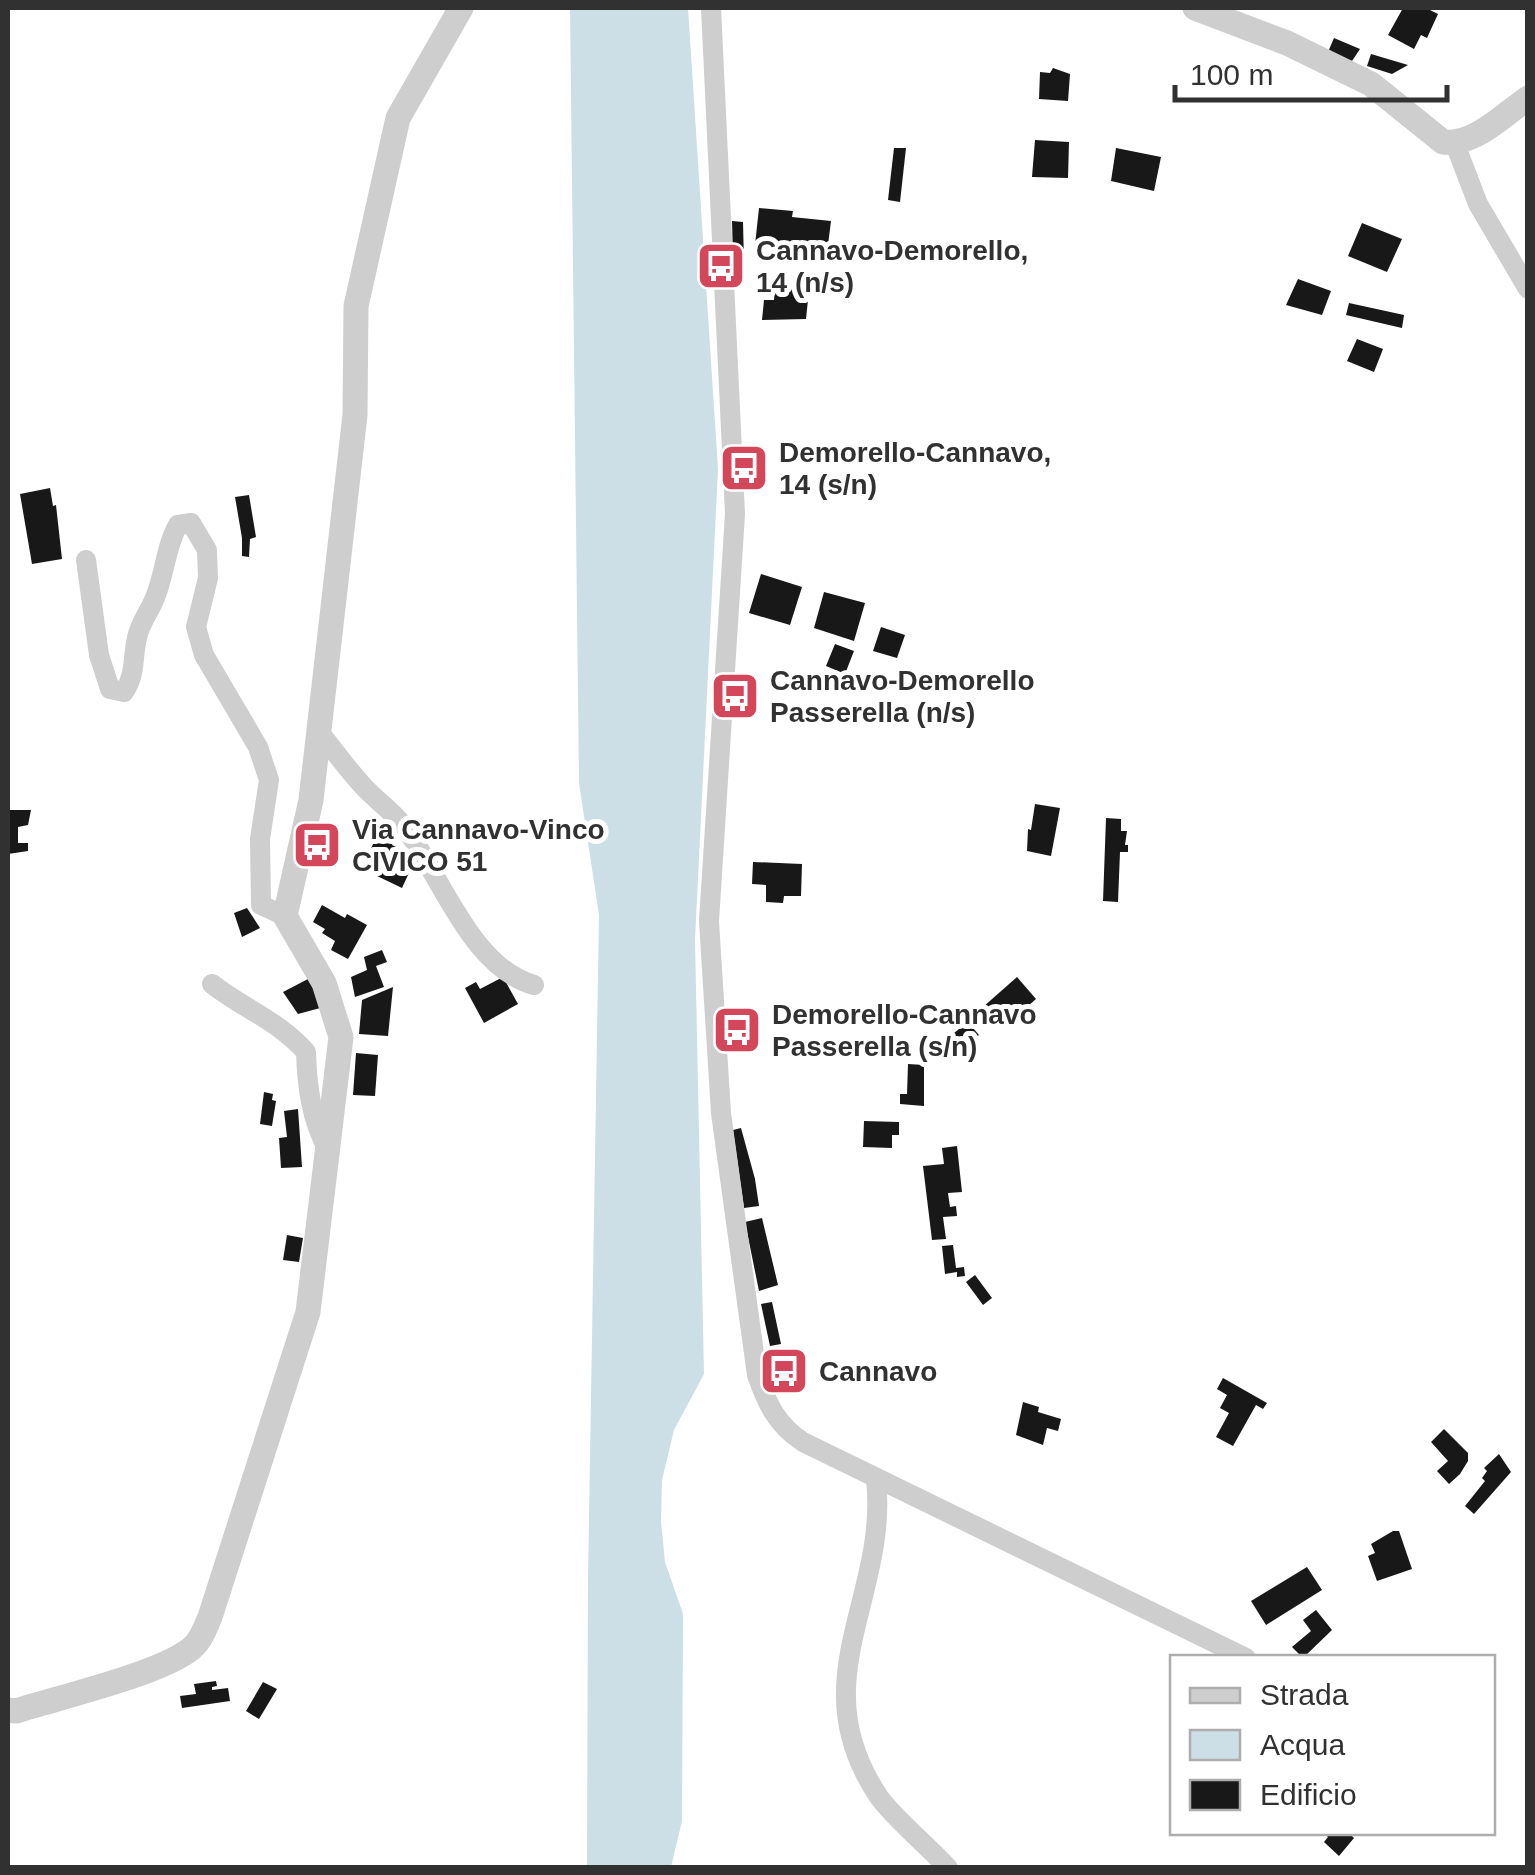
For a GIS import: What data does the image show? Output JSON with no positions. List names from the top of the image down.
{
  "places": {
    "bus stop": [
      "Cannavo-Demorello, 14 (n/s)",
      "Demorello-Cannavo, 14 (s/n)",
      "Cannavo-Demorello Passerella (n/s)",
      "Via Cannavo-Vinco CIVICO 51",
      "Demorello-Cannavo Passerella (s/n)",
      "Cannavo"
    ]
  },
  "legend": ["Strada", "Acqua", "Edificio"],
  "scale_bar": "100 m"
}
